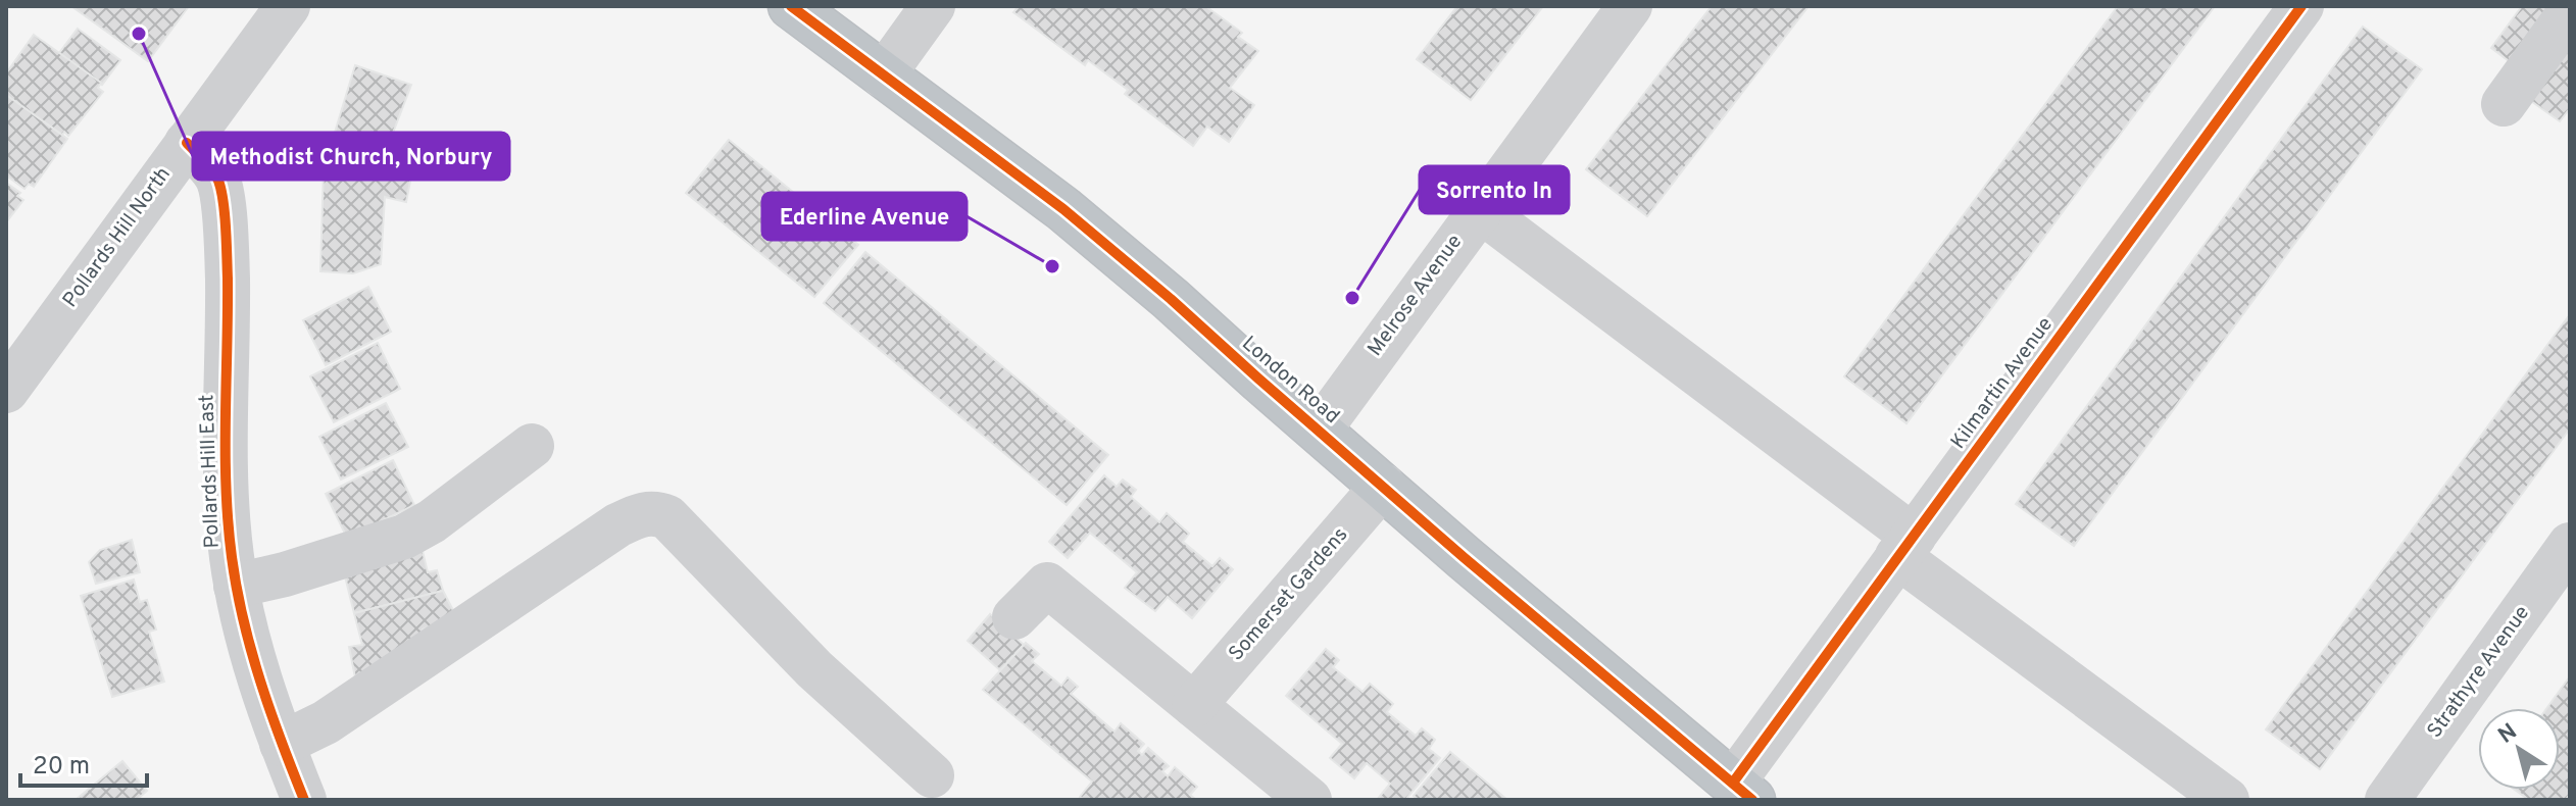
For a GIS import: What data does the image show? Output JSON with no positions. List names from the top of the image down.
{
  "streets": {
    "highway": ["London Road"],
    "street": [
      "Pollards Hill North",
      "Melrose Avenue",
      "Kilmartin Avenue",
      "Pollards Hill East",
      "Somerset Gardens",
      "Strathyre Avenue"
    ]
  },
  "crossings": [
    ["Pollards Hill North", "Pollards Hill East"],
    ["Melrose Avenue", "London Road"],
    ["London Road", "Kilmartin Avenue"],
    ["London Road", "Somerset Gardens"]
  ],
  "places": ["Methodist Church, Norbury", "Ederline Avenue", "Sorrento In"],
  "scale_bar": "20 m",
  "north": "top left"
}
